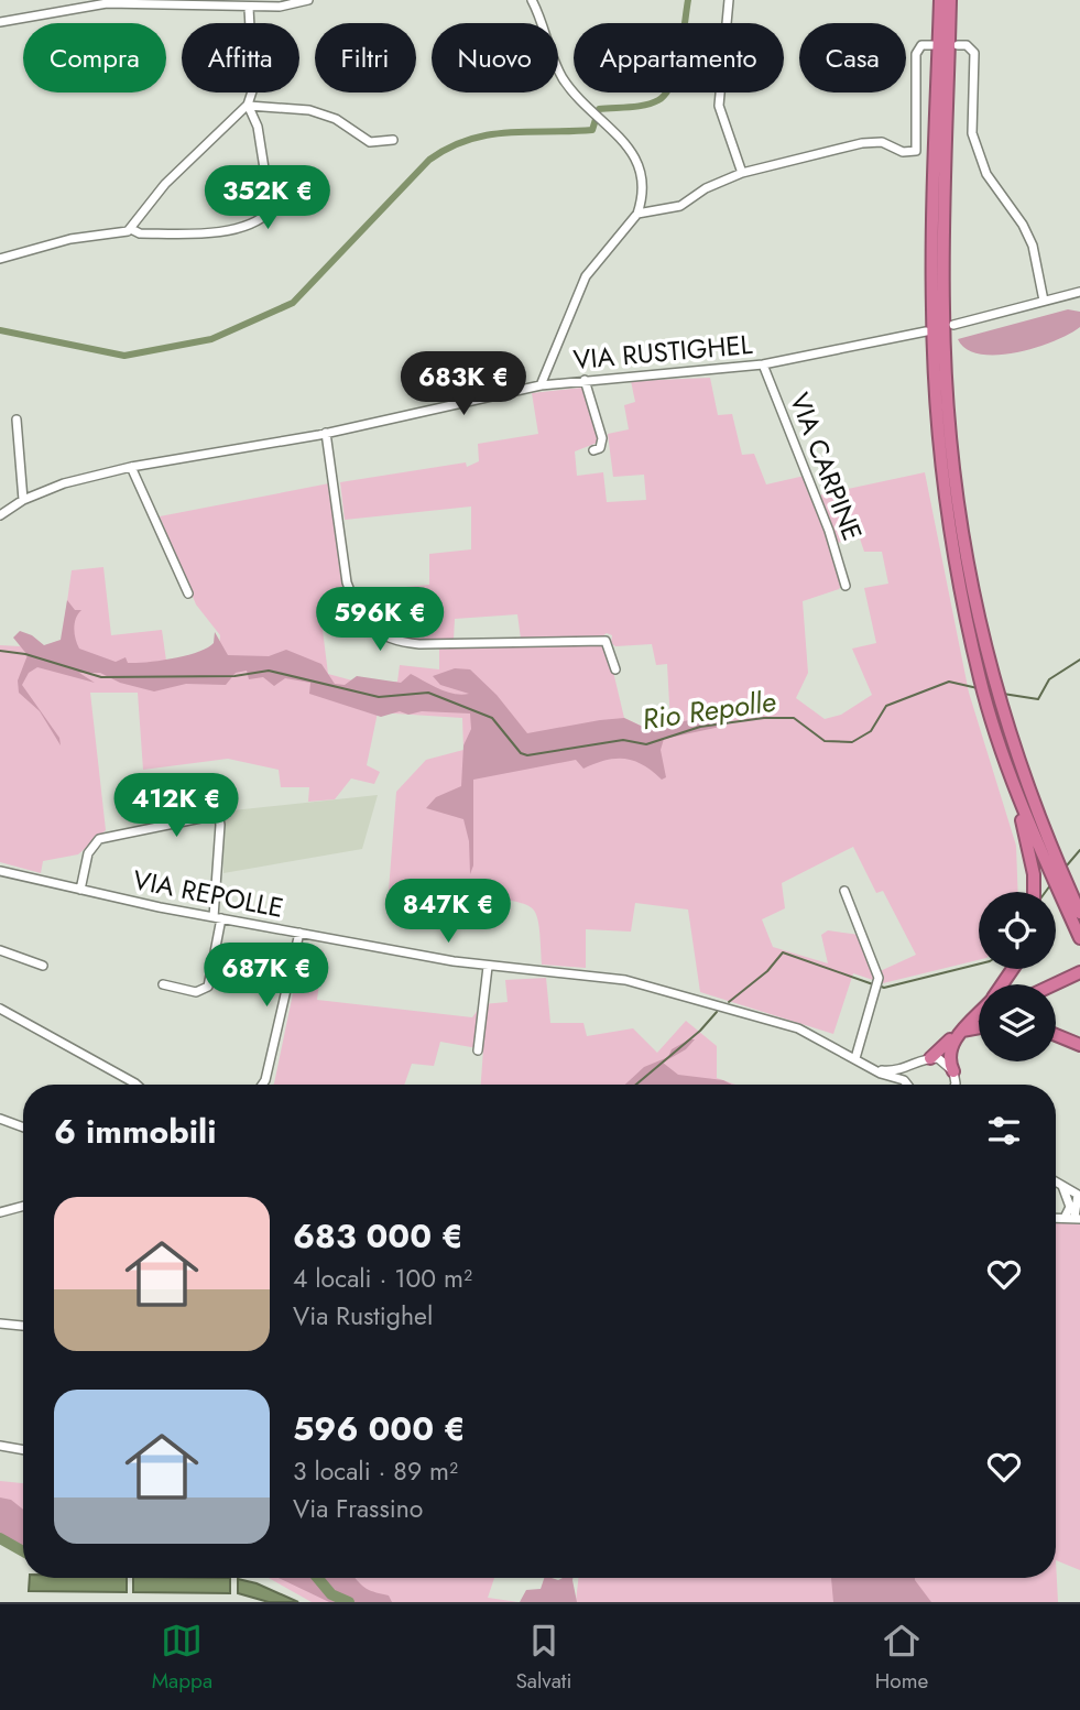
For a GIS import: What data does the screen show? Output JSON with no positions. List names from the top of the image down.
{
  "streets": {
    "street": ["VIA RUSTIGHEL", "VIA CARPINE", "VIA REPOLLE"]
  },
  "crossings": [
    ["VIA RUSTIGHEL", "VIA CARPINE"]
  ],
  "water": ["Rio Repolle"],
  "page": {
    "chip": [
      "Compra",
      "Affitta",
      "Filtri",
      "Nuovo",
      "Appartamento",
      "Casa"
    ],
    "price": [
      "352K €",
      "683K €",
      "596K €",
      "412K €",
      "847K €",
      "687K €"
    ],
    "heading": "6 immobili",
    "list": [
      {
        "name": "683 000 €",
        "note": "4 locali · 100 m² · Via Rustighel"
      },
      {
        "name": "596 000 €",
        "note": "3 locali · 89 m² · Via Frassino"
      }
    ],
    "tabs": ["Mappa", "Salvati", "Home"]
  }
}
